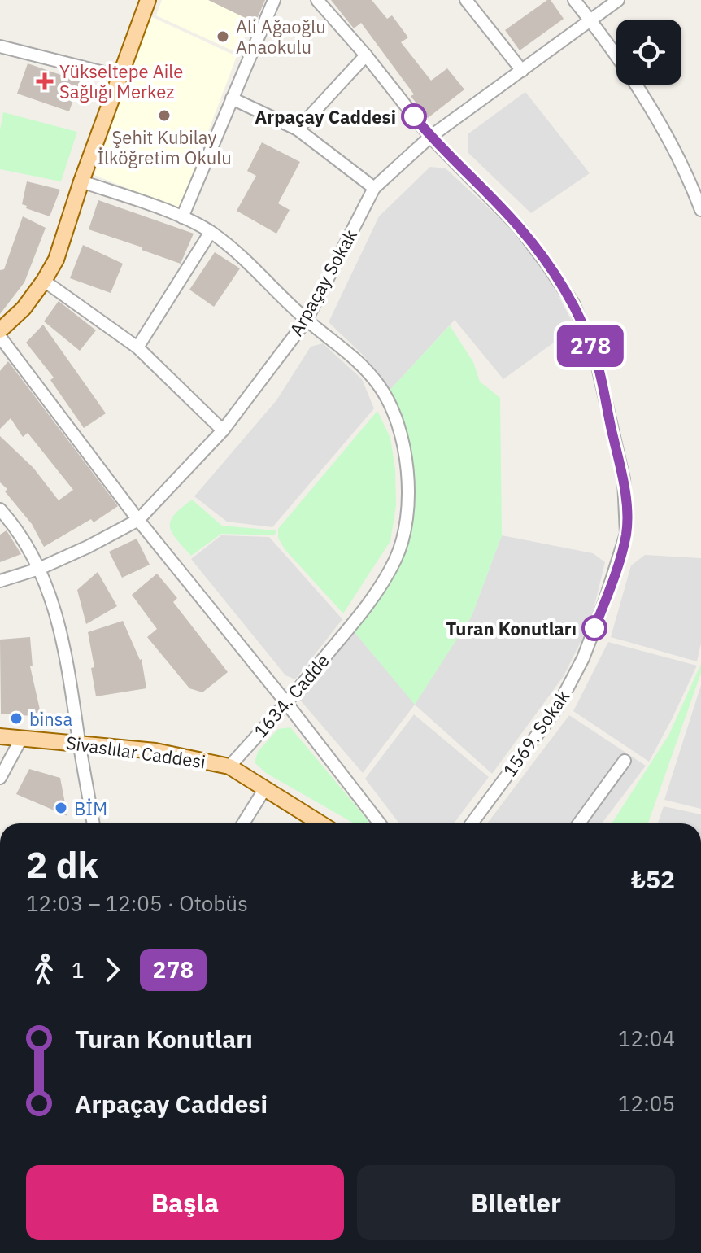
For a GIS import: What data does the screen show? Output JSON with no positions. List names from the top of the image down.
{
  "streets": {
    "main road": ["Sivaslılar Caddesi"],
    "street": ["Arpaçay Sokak", "1634. Cadde", "1569. Sokak"]
  },
  "crossings": [
    ["Arpaçay Sokak", "1634. Cadde"],
    ["Arpaçay Sokak", "1569. Sokak"],
    ["1634. Cadde", "Sivaslılar Caddesi"]
  ],
  "places": {
    "other": [
      "Ali Ağaoğlu Anaokulu",
      "Şehit Kubilay İlköğretim Okulu",
      "Arpaçay Caddesi",
      "Turan Konutları",
      "binsa",
      "BİM"
    ],
    "health": ["Yükseltepe Aile Sağlığı Merkez"]
  },
  "lines": ["bus line 278"],
  "page": {
    "on_map": "278",
    "heading": ["2 dk", "12:03 – 12:05 · Otobüs", "₺52"],
    "legs": ["1", "278"],
    "list": [
      {
        "name": "Turan Konutları",
        "value": "12:04"
      },
      {
        "name": "Arpaçay Caddesi",
        "value": "12:05"
      }
    ],
    "buttons": ["Başla", "Biletler"]
  }
}
